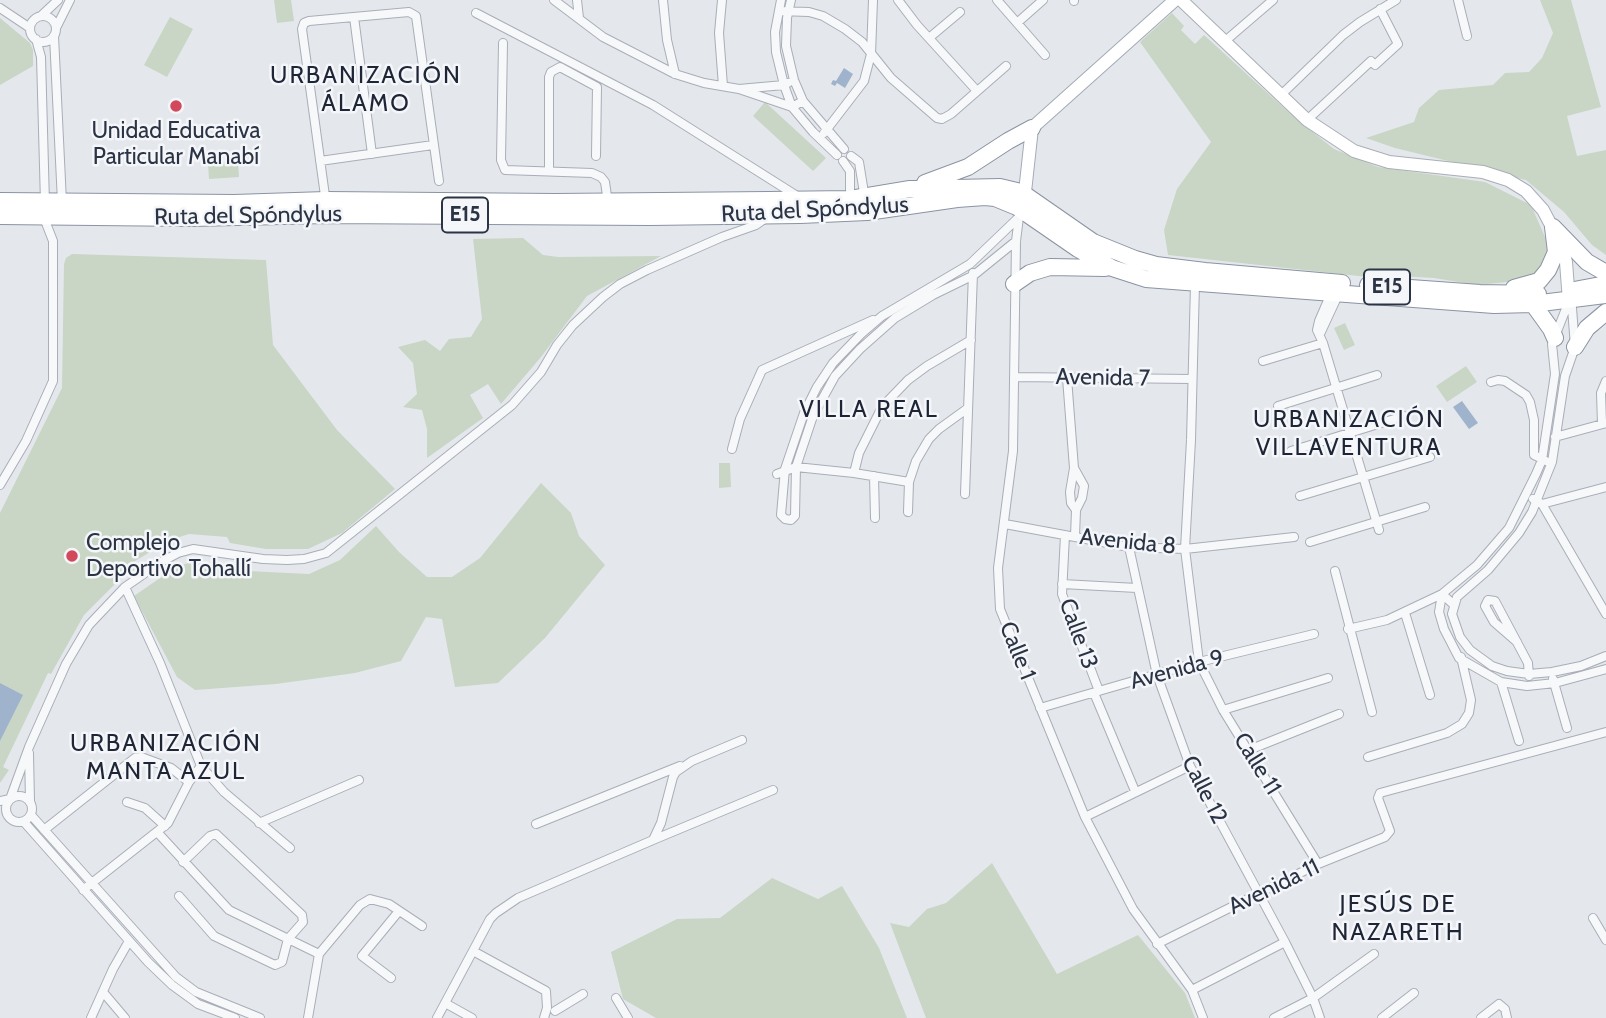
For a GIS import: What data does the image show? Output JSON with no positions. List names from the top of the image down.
{
  "streets": {
    "highway": ["Ruta del Spóndylus", "E15"],
    "street": [
      "Avenida 7",
      "Avenida 8",
      "Calle 13",
      "Calle 1",
      "Avenida 9",
      "Calle 11",
      "Calle 12",
      "Avenida 11"
    ]
  },
  "crossings": [
    ["Ruta del Spóndylus", "Calle 1"],
    ["Avenida 7", "Calle 1"],
    ["Avenida 8", "Calle 13"],
    ["Avenida 8", "Calle 1"],
    ["Avenida 8", "Calle 12"],
    ["Calle 13", "Avenida 9"],
    ["Calle 1", "Avenida 9"],
    ["Calle 1", "Avenida 11"],
    ["Avenida 9", "Calle 11"],
    ["Avenida 9", "Calle 12"],
    ["Calle 11", "Avenida 11"],
    ["Calle 12", "Avenida 11"]
  ],
  "districts": [
    "URBANIZACIÓN ÁLAMO",
    "VILLA REAL",
    "URBANIZACIÓN VILLAVENTURA",
    "URBANIZACIÓN MANTA AZUL",
    "JESÚS DE NAZARETH"
  ],
  "places": ["Unidad Educativa Particular Manabí", "Complejo Deportivo Tohallí"]
}
